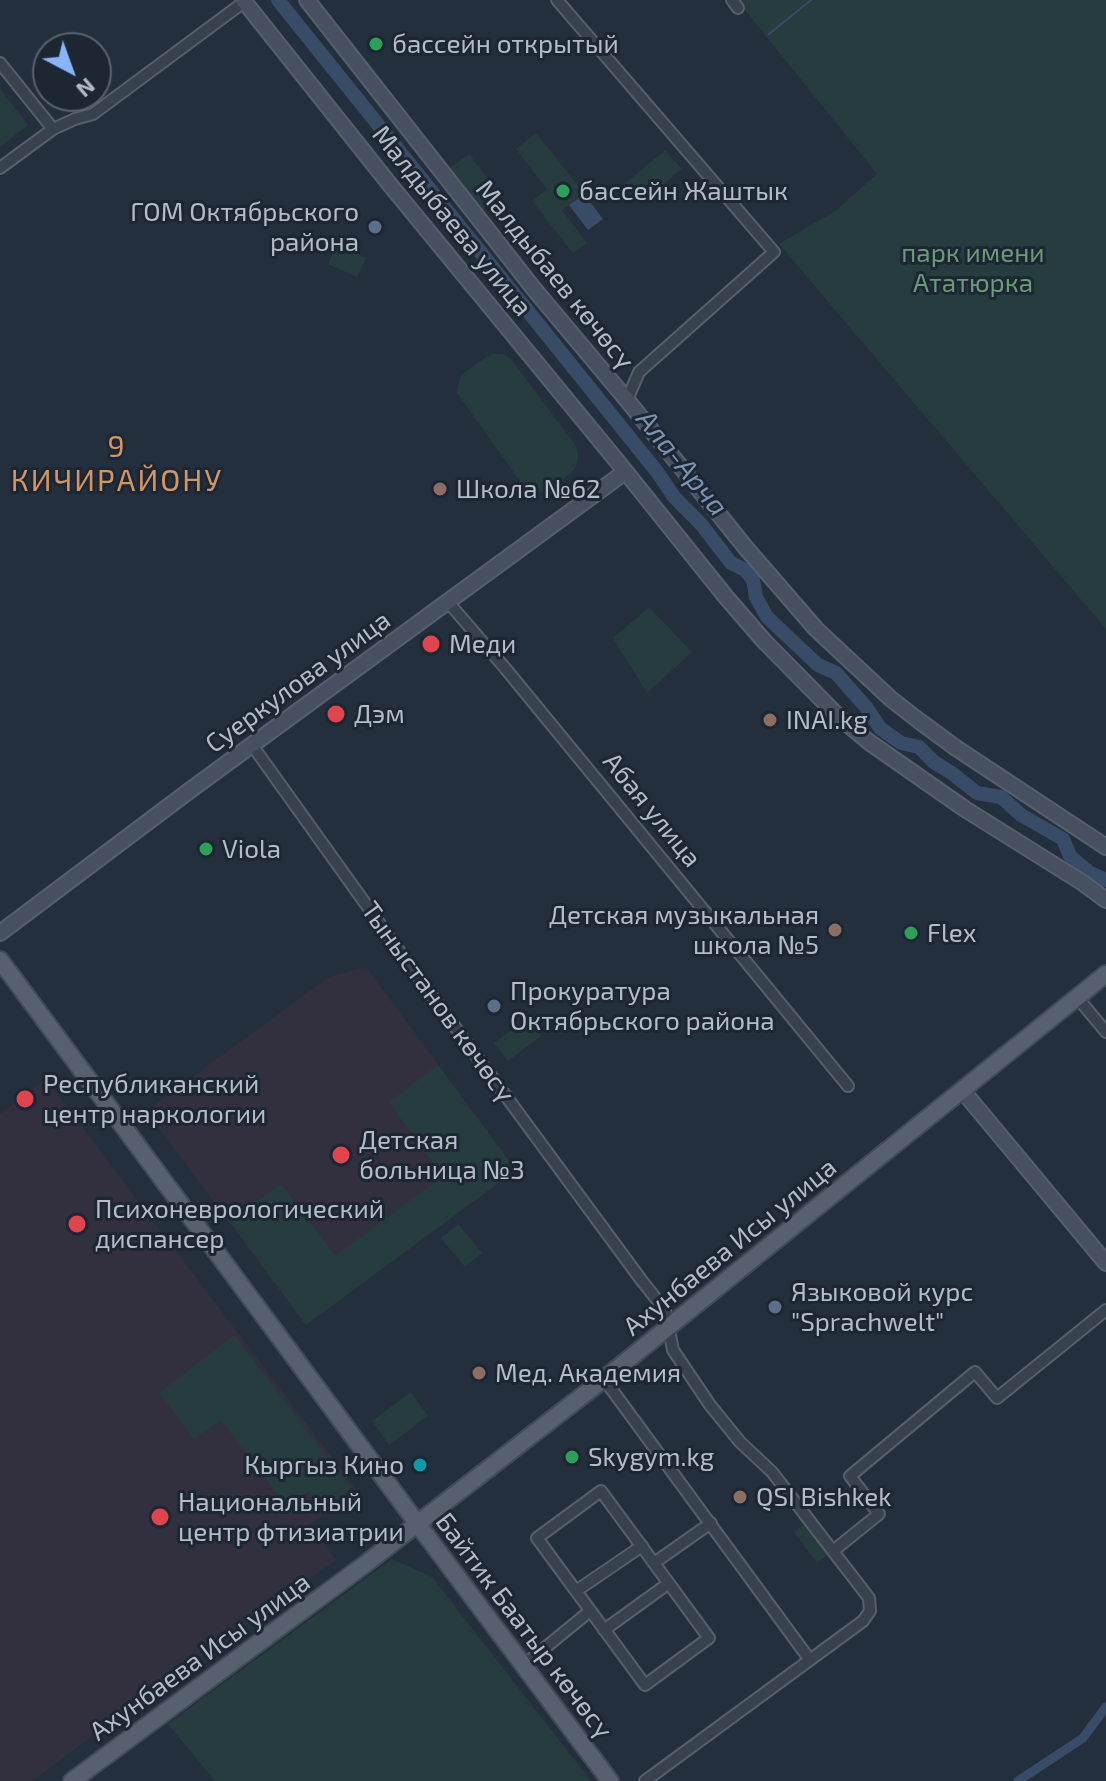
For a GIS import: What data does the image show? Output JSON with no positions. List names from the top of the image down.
{
  "streets": {
    "main road": ["Ахунбаева Исы улица", "Байтик Баатыр көчөсү"],
    "street": [
      "Малдыбаева улица",
      "Малдыбаев көчөсү",
      "Суеркулова улица",
      "Абая улица",
      "Тыныстанов көчөсү"
    ]
  },
  "crossings": [
    ["Малдыбаева улица", "Суеркулова улица"],
    ["Суеркулова улица", "Абая улица"],
    ["Суеркулова улица", "Тыныстанов көчөсү"],
    ["Тыныстанов көчөсү", "Ахунбаева Исы улица"],
    ["Ахунбаева Исы улица", "Байтик Баатыр көчөсү"]
  ],
  "districts": ["9 КИЧИРАЙОНУ"],
  "water": ["Ала-Арча"],
  "parks": ["парк имени Ататюрка"],
  "places": [
    "бассейн открытый",
    "бассейн Жаштык",
    "ГОМ Октябрьского района",
    "Школа №62",
    "Меди",
    "Дэм",
    "INAI.kg",
    "Viola",
    "Детская музыкальная школа №5",
    "Flex",
    "Прокуратура Октябрьского района",
    "Республиканский центр наркологии",
    "Детская больница №3",
    "Психоневрологический диспансер",
    "Языковой курс \"Sprachwelt\"",
    "Мед. Академия",
    "Skygym.kg",
    "Кыргыз Кино",
    "QSI Bishkek",
    "Национальный центр фтизиатрии"
  ],
  "north": "bottom right"
}
